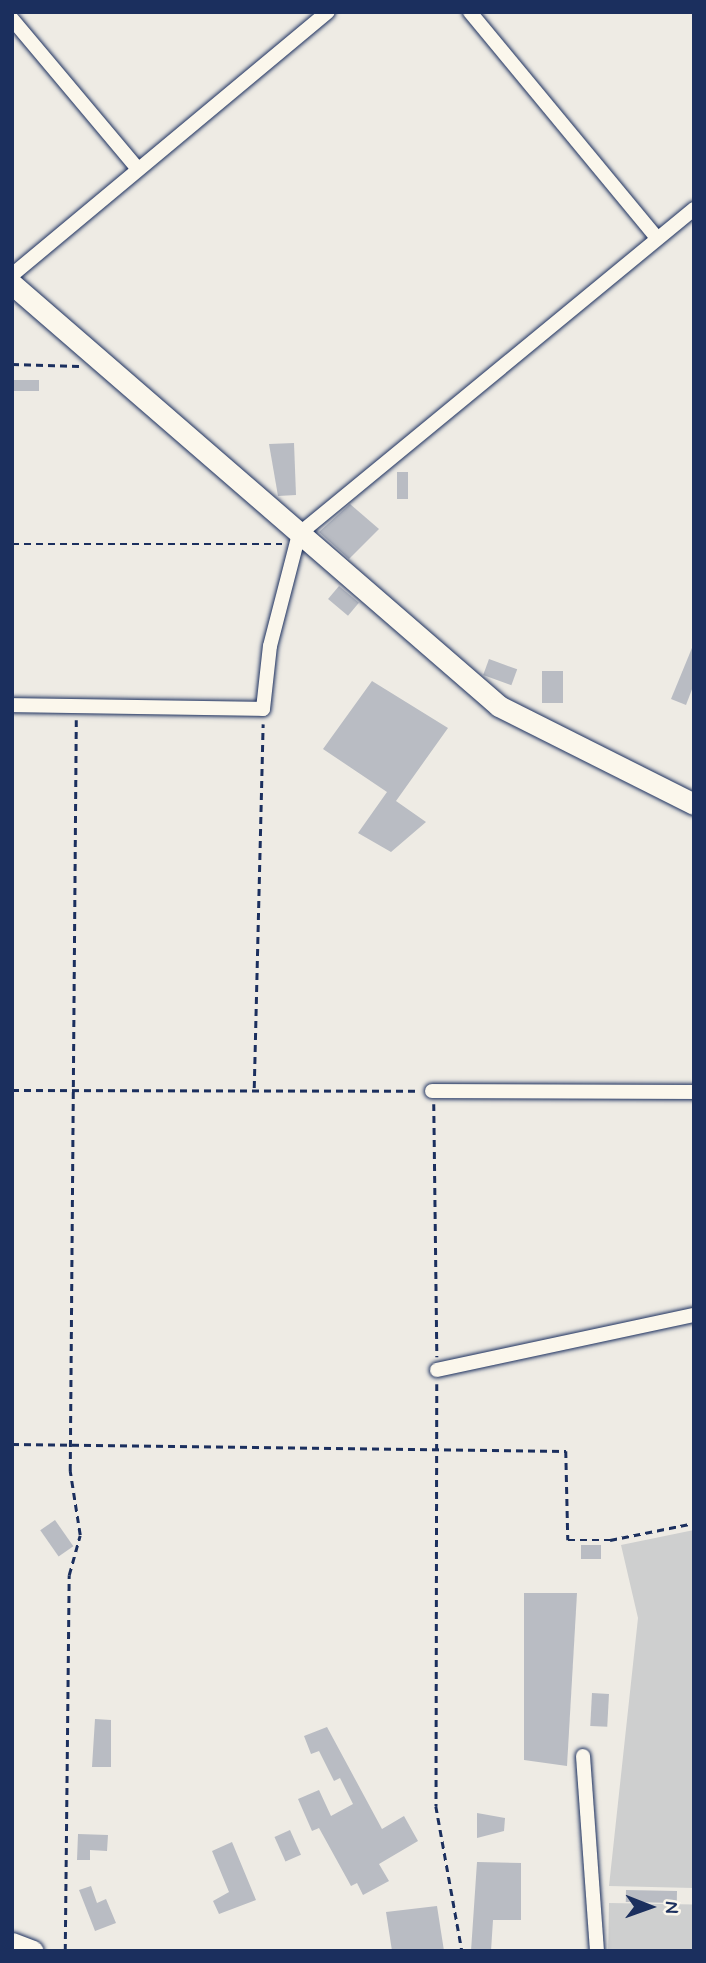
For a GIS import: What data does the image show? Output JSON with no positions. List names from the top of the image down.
{
  "north": "right"
}
